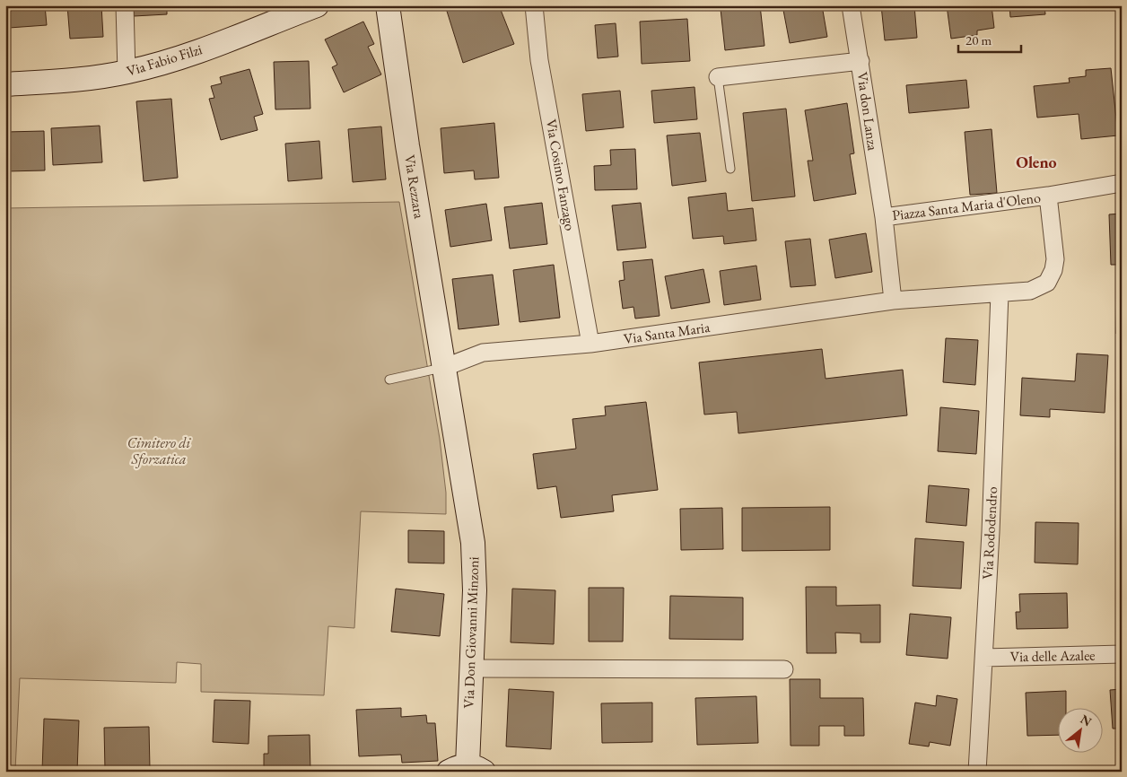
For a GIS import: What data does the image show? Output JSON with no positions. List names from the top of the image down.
{
  "streets": {
    "street": [
      "Via Fabio Filzi",
      "Via don Lanza",
      "Via Cosimo Fanzago",
      "Via Rezzara",
      "Piazza Santa Maria d'Oleno",
      "Via Santa Maria",
      "Via Rododendro",
      "Via Don Giovanni Minzoni",
      "Via delle Azalee"
    ]
  },
  "crossings": [
    ["Via don Lanza", "Piazza Santa Maria d'Oleno"],
    ["Via Cosimo Fanzago", "Via Santa Maria"],
    ["Via Rezzara", "Via Santa Maria"],
    ["Via Rezzara", "Via Don Giovanni Minzoni"],
    ["Piazza Santa Maria d'Oleno", "Via Santa Maria"],
    ["Piazza Santa Maria d'Oleno", "Via Rododendro"],
    ["Via Santa Maria", "Via Don Giovanni Minzoni"],
    ["Via Rododendro", "Via delle Azalee"]
  ],
  "districts": ["Oleno"],
  "parks": ["Cimitero di Sforzatica"],
  "scale_bar": "20 m",
  "north": "top right"
}
